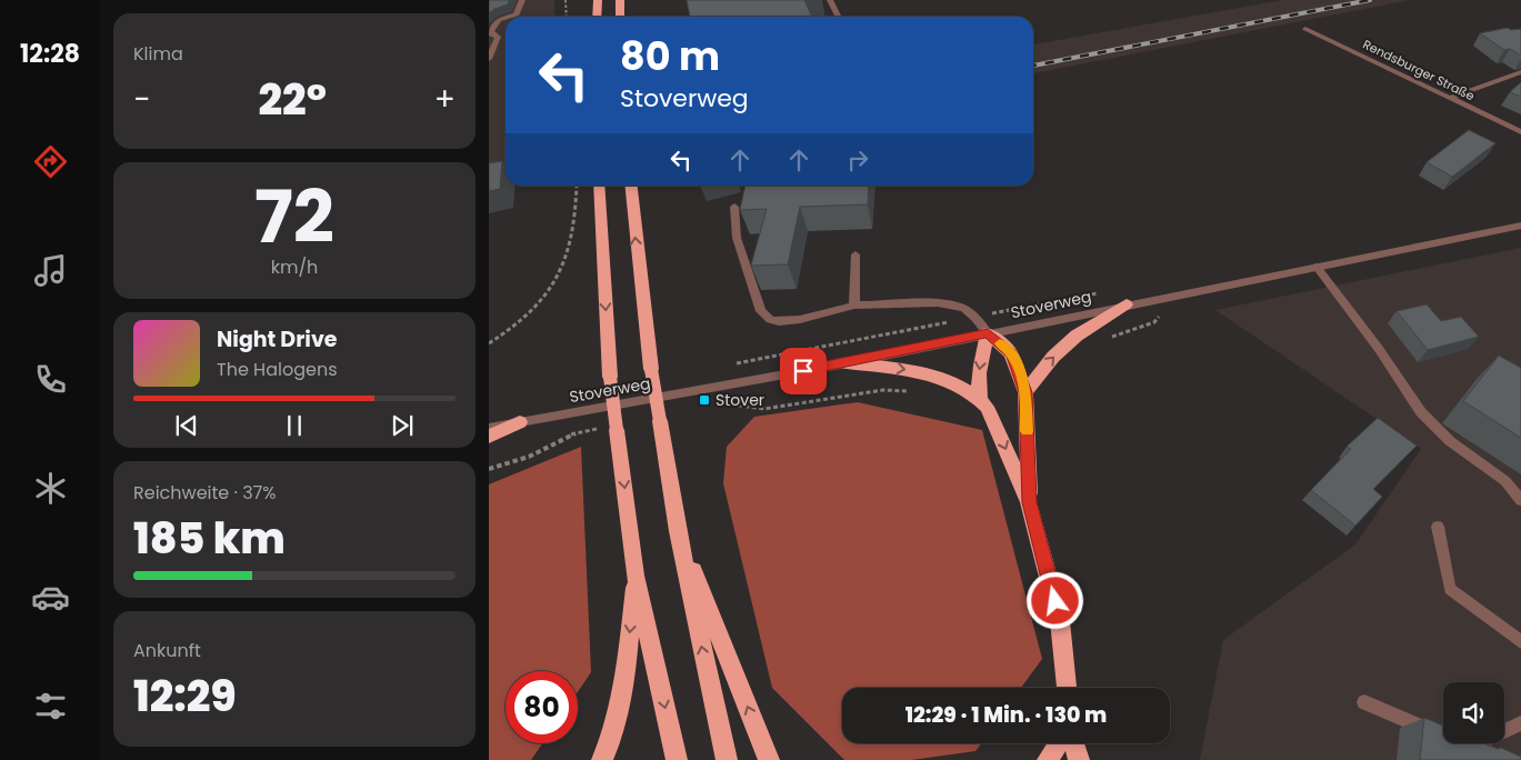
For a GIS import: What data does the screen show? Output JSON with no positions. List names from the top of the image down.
{
  "streets": {
    "street": ["Rendsburger Straße", "Stoverweg"]
  },
  "places": {
    "transit": ["Stover"]
  },
  "page": {
    "tabs": "12:28",
    "tile": [
      "Klima",
      ["72", "km/h"],
      ["Reichweite · 37%", "185 km"],
      ["Ankunft", "12:29"]
    ],
    "turn": ["80 m", "Stoverweg"],
    "heat": ["−", "22°", "+"],
    "song": ["Night Drive", "The Halogens"],
    "limit": "80",
    "trip": "12:29 · 1 Min. · 130 m"
  }
}
